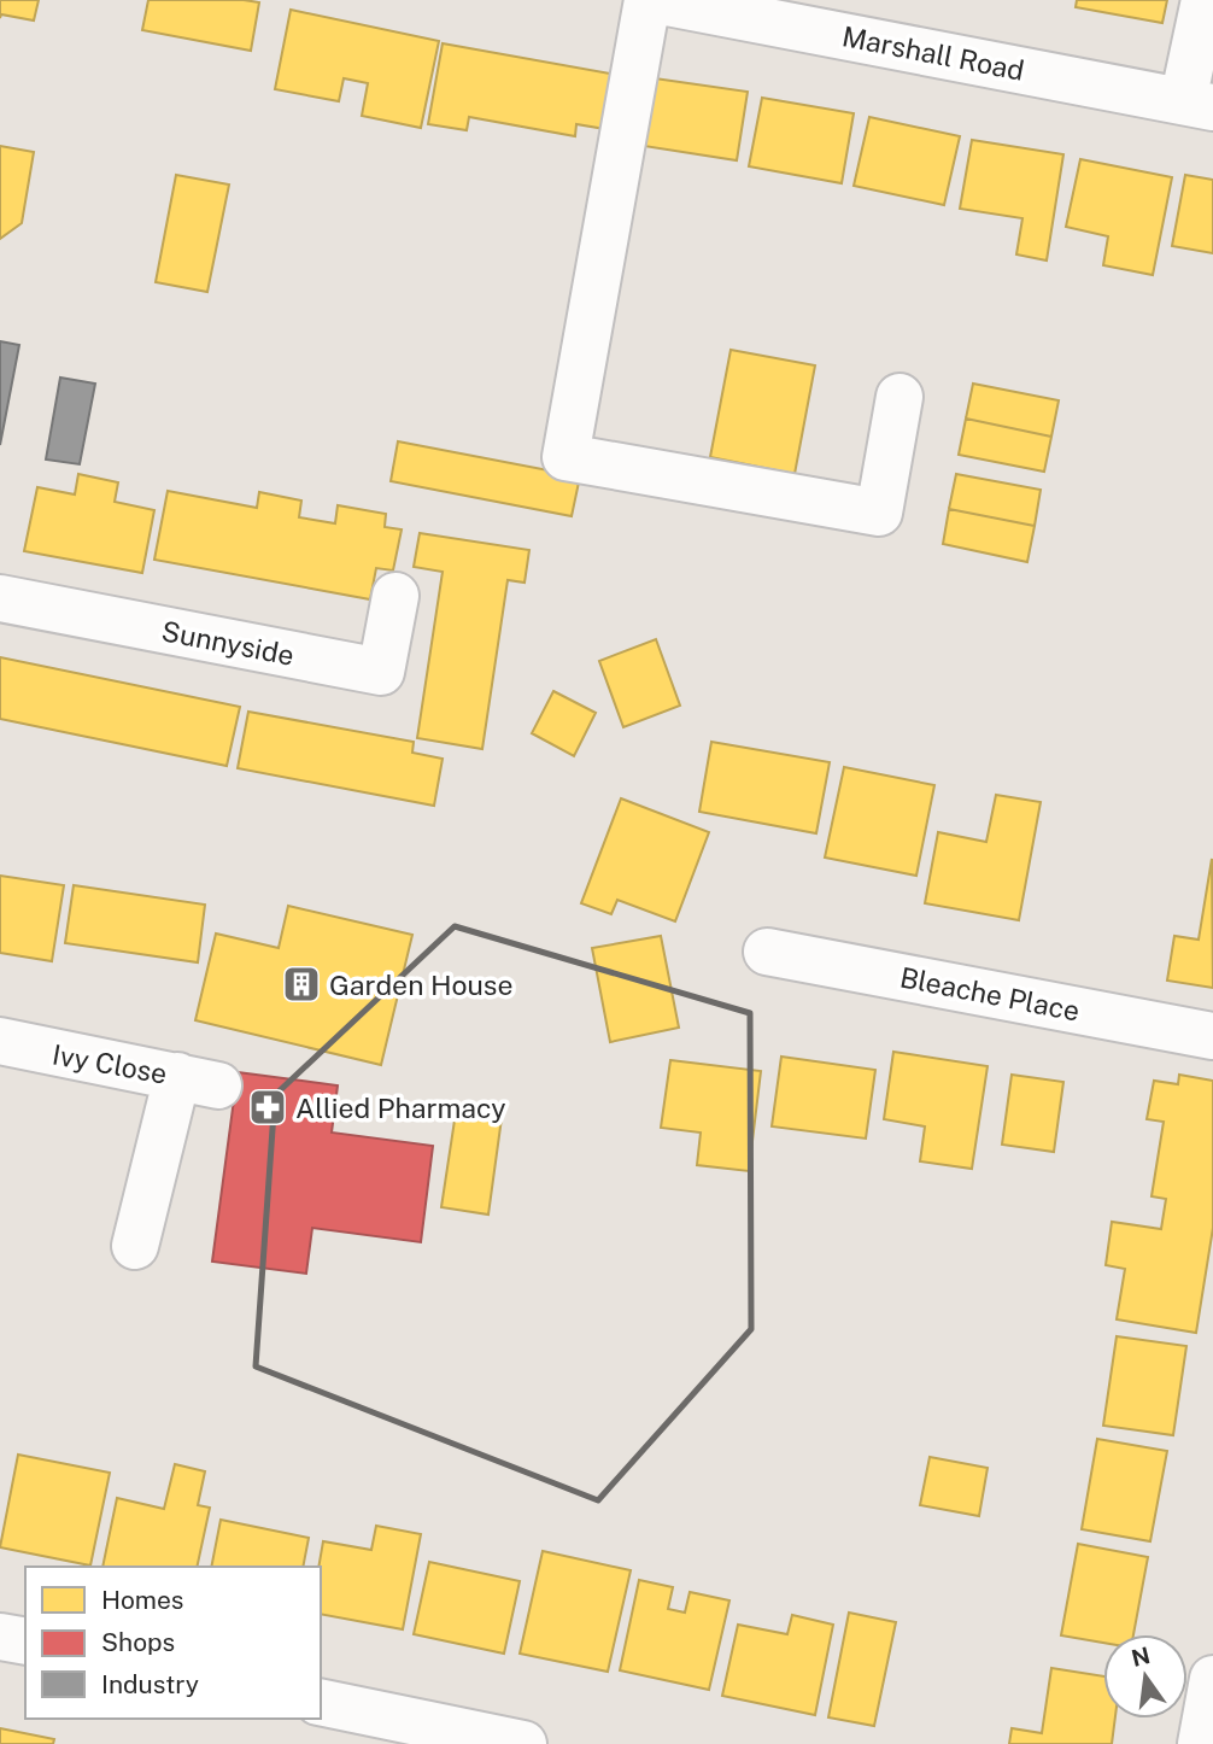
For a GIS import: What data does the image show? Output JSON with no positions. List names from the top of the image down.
{
  "streets": {
    "street": [
      "Marshall Road",
      "Sunnyside",
      "Bleache Place",
      "Ivy Close"
    ]
  },
  "places": {
    "building": ["Garden House"],
    "pharmacy": ["Allied Pharmacy"]
  },
  "legend": ["Homes", "Shops", "Industry"],
  "north": "top"
}
